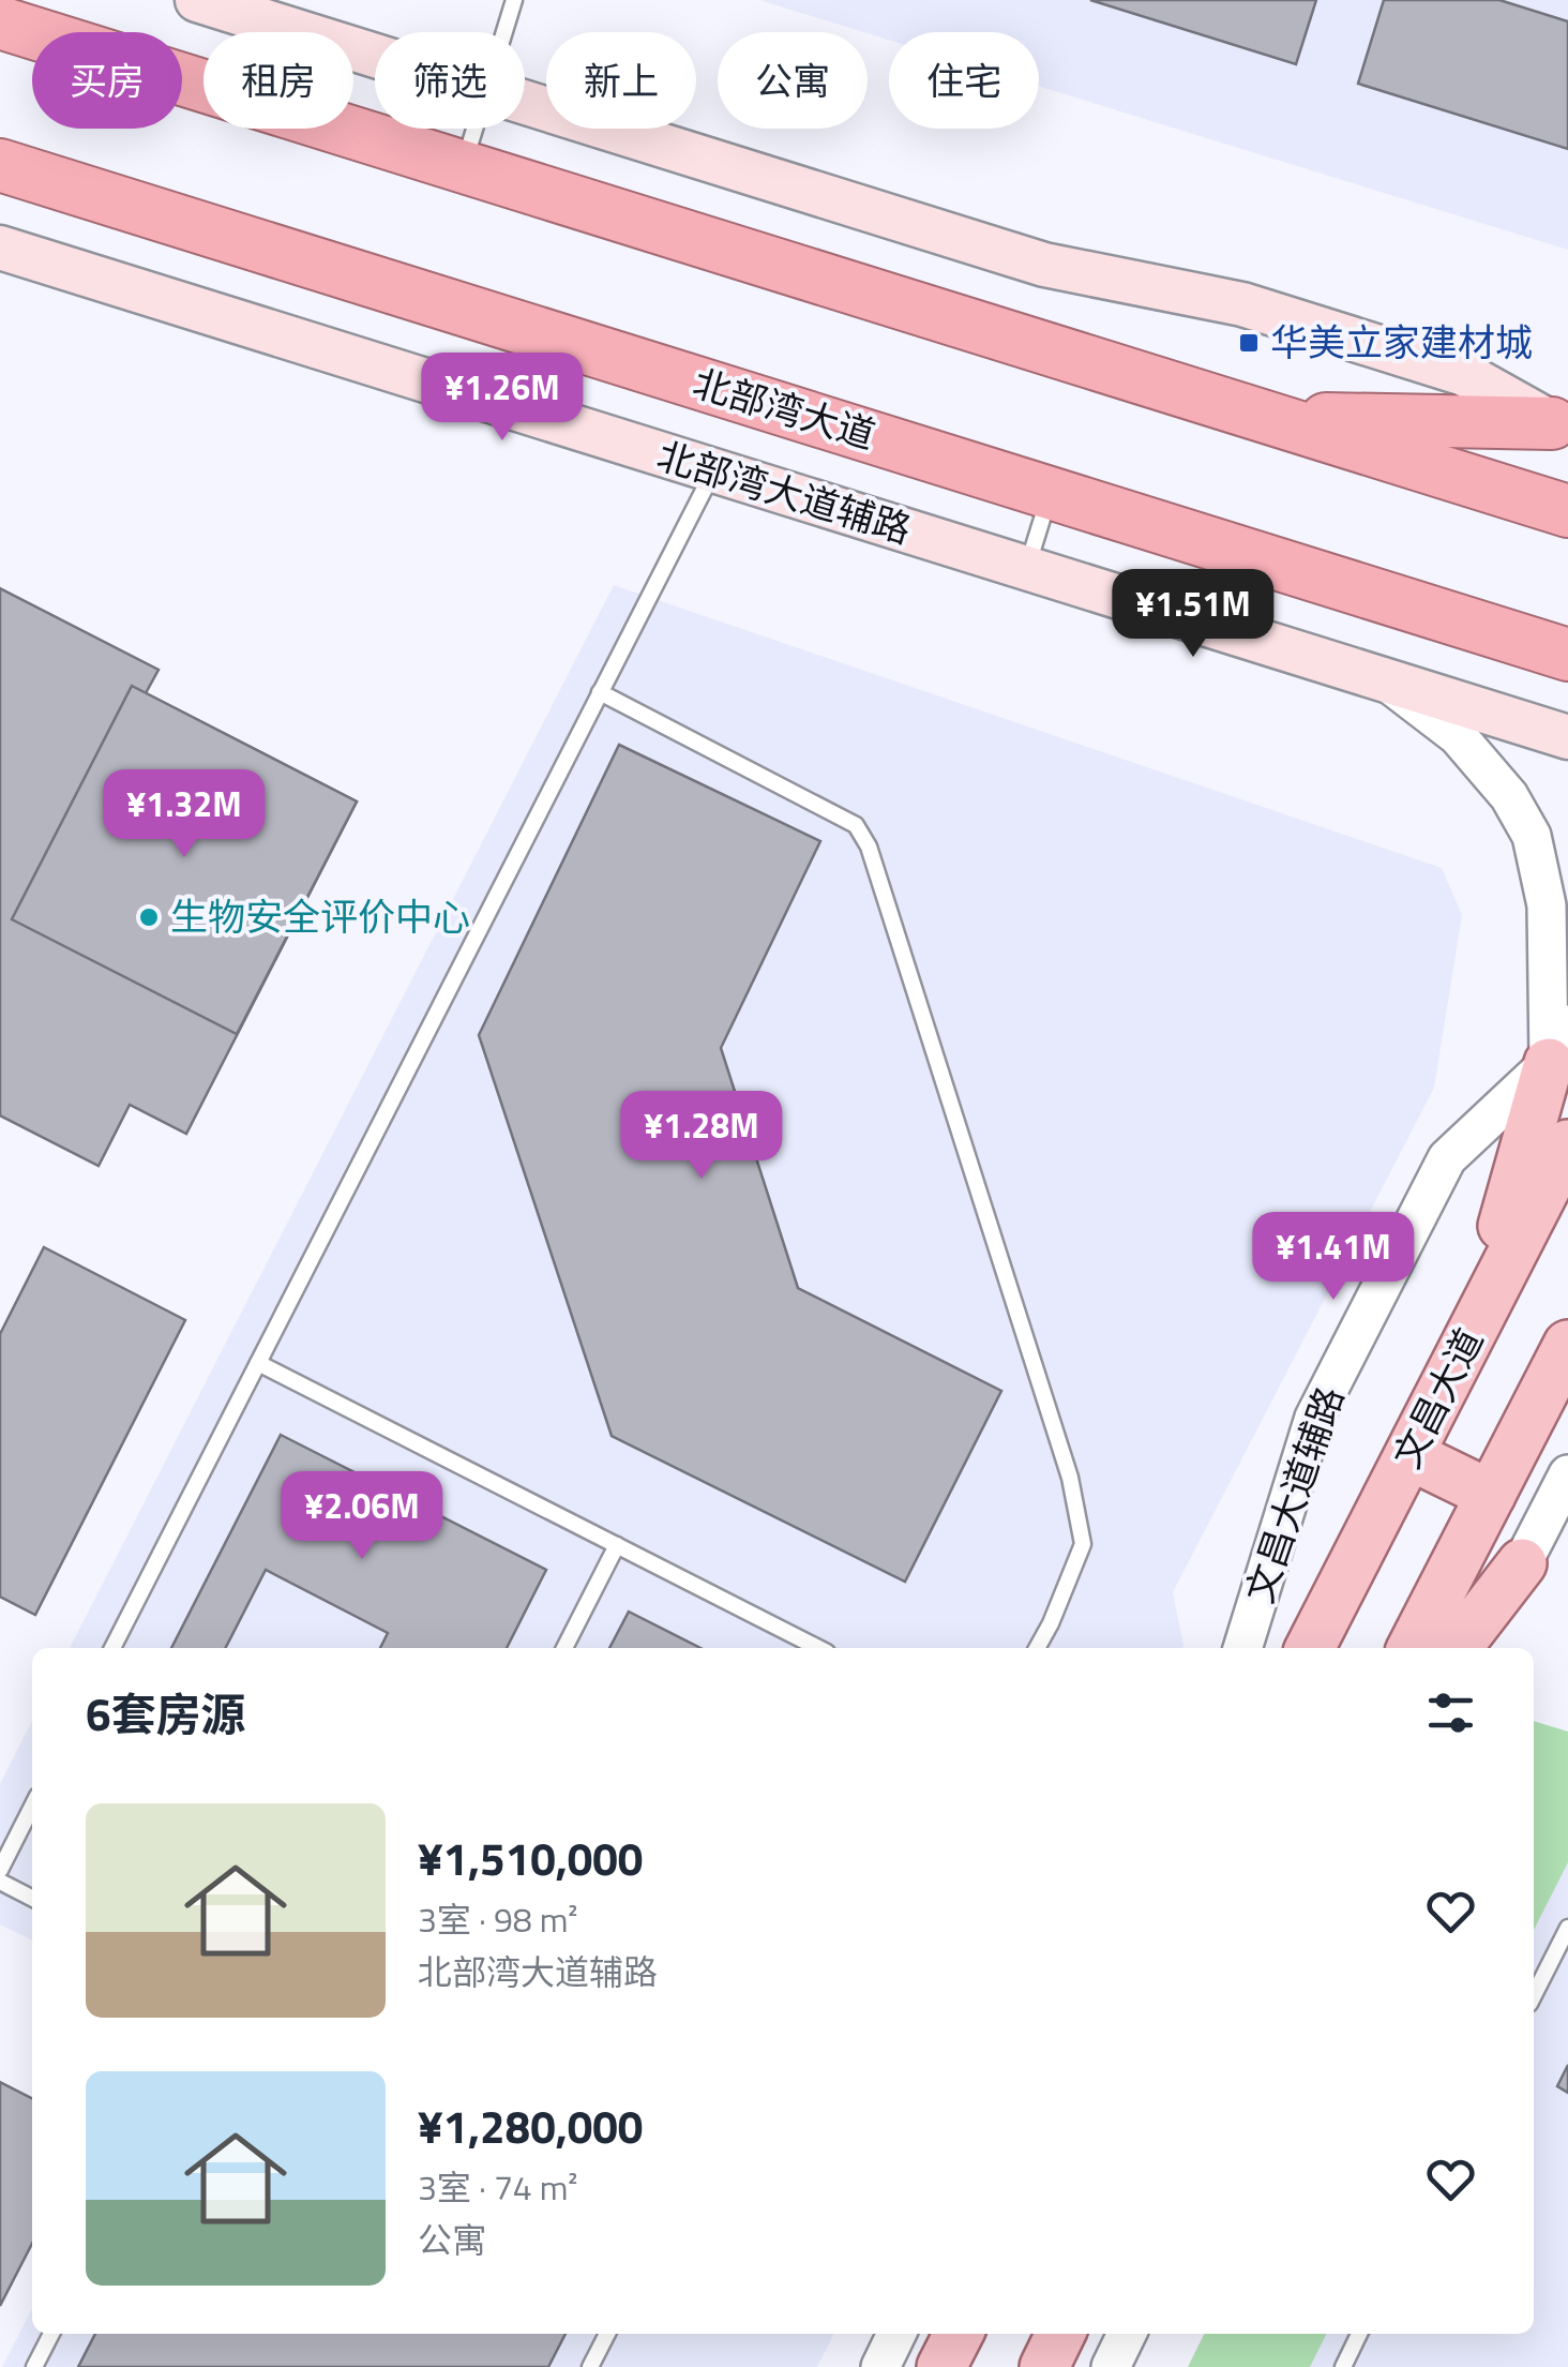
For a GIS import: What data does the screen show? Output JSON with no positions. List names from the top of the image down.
{
  "streets": {
    "highway": ["北部湾大道"],
    "main road": ["北部湾大道辅路", "文昌大道"],
    "street": ["文昌大道辅路"]
  },
  "places": {
    "transit": ["华美立家建材城"],
    "other": ["生物安全评价中心"]
  },
  "page": {
    "chip": [
      "买房",
      "租房",
      "筛选",
      "新上",
      "公寓",
      "住宅"
    ],
    "price": [
      "¥1.26M",
      "¥1.51M",
      "¥1.32M",
      "¥1.28M",
      "¥1.41M",
      "¥2.06M"
    ],
    "heading": "6套房源",
    "list": [
      {
        "name": "¥1,510,000",
        "note": "3室 · 98 m² · 北部湾大道辅路"
      },
      {
        "name": "¥1,280,000",
        "note": "3室 · 74 m² · 公寓"
      }
    ]
  }
}
